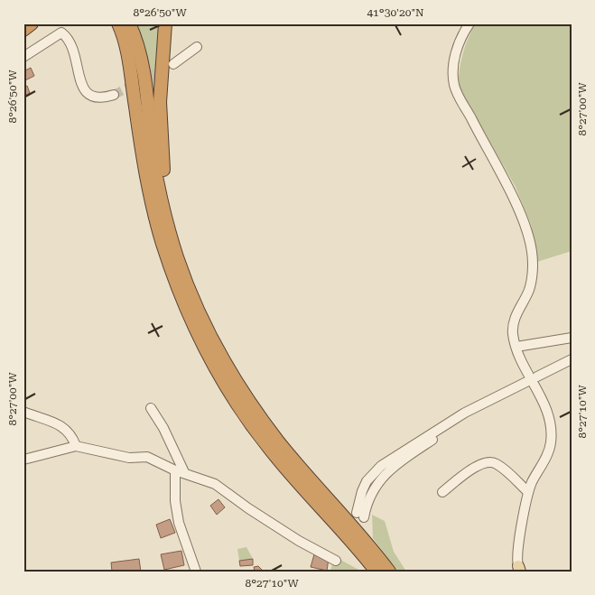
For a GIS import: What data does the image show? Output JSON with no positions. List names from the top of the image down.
{
  "coordinates": [
    "8°26'50\"W",
    "41°30'20\"N",
    "8°27'00\"W",
    "8°27'10\"W"
  ]
}
